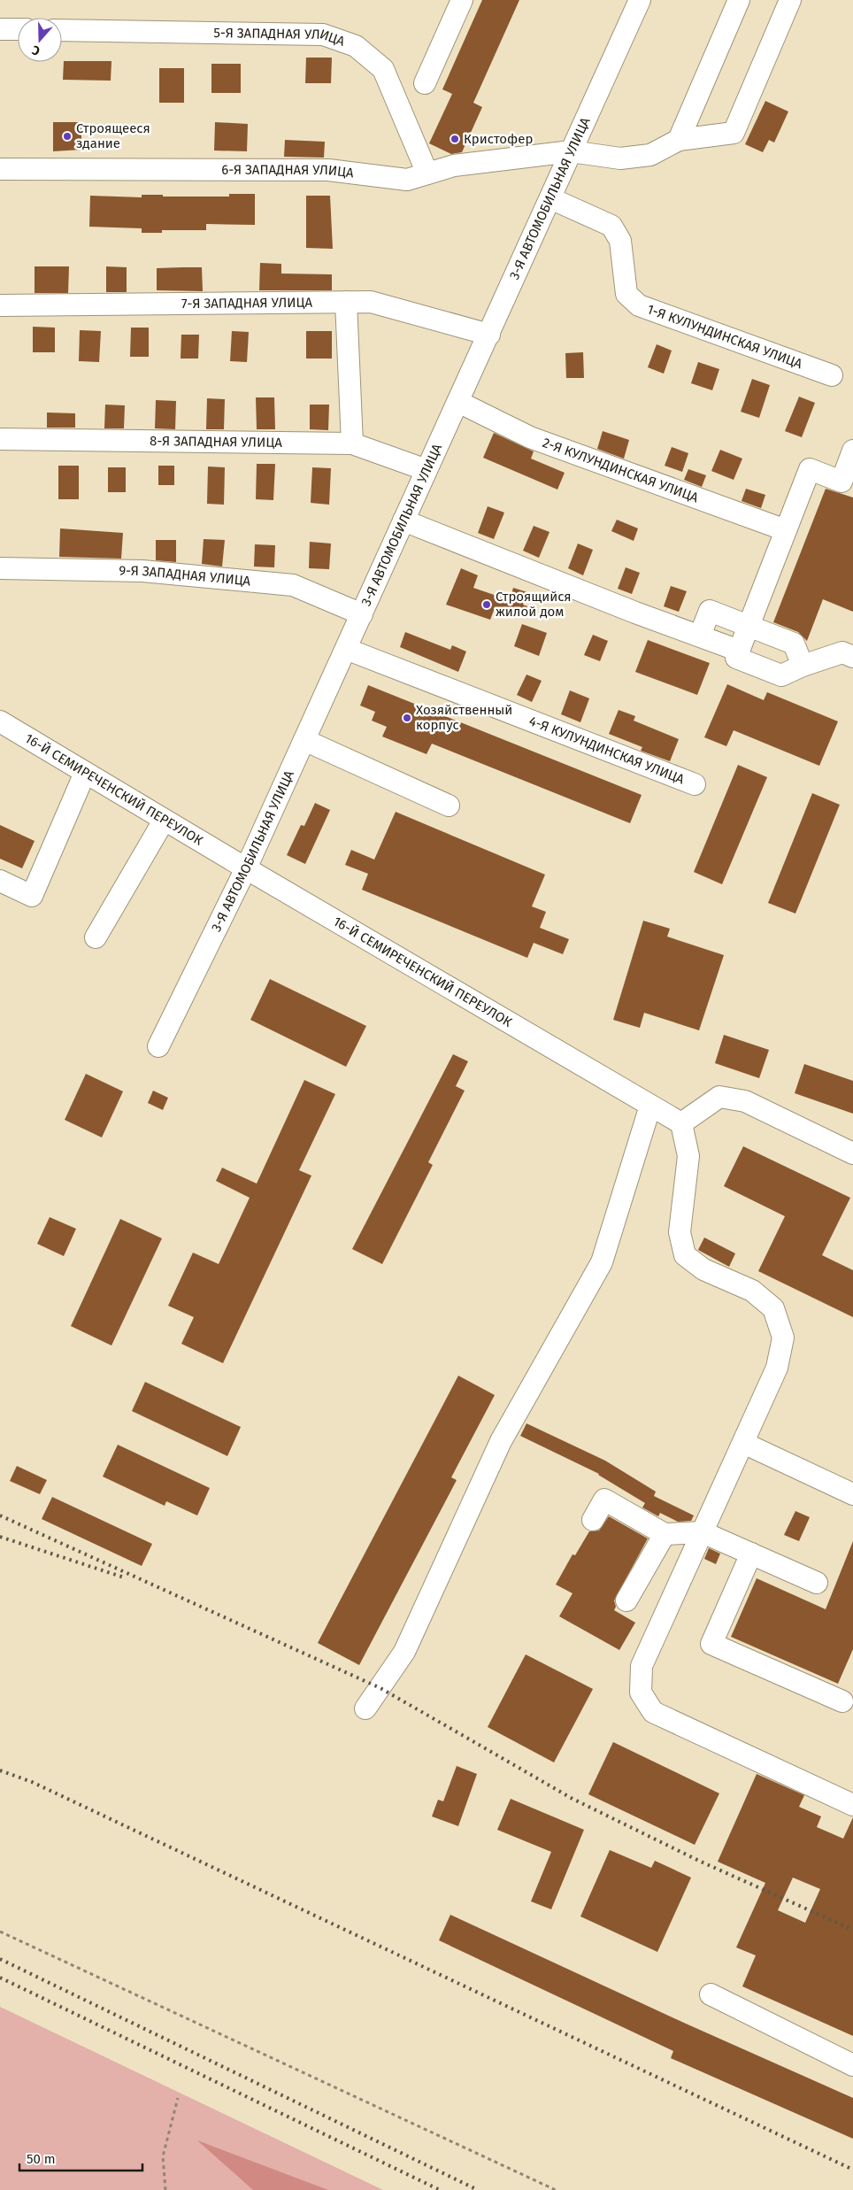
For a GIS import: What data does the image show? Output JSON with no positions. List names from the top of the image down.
{
  "streets": {
    "street": [
      "5-Я ЗАПАДНАЯ УЛИЦА",
      "6-Я ЗАПАДНАЯ УЛИЦА",
      "3-Я АВТОМОБИЛЬНАЯ УЛИЦА",
      "7-Я ЗАПАДНАЯ УЛИЦА",
      "1-Я КУЛУНДИНСКАЯ УЛИЦА",
      "8-Я ЗАПАДНАЯ УЛИЦА",
      "2-Я КУЛУНДИНСКАЯ УЛИЦА",
      "9-Я ЗАПАДНАЯ УЛИЦА",
      "4-Я КУЛУНДИНСКАЯ УЛИЦА",
      "16-Й СЕМИРЕЧЕНСКИЙ ПЕРЕУЛОК"
    ]
  },
  "crossings": [
    ["5-Я ЗАПАДНАЯ УЛИЦА", "6-Я ЗАПАДНАЯ УЛИЦА"],
    ["6-Я ЗАПАДНАЯ УЛИЦА", "3-Я АВТОМОБИЛЬНАЯ УЛИЦА"],
    ["3-Я АВТОМОБИЛЬНАЯ УЛИЦА", "7-Я ЗАПАДНАЯ УЛИЦА"],
    ["3-Я АВТОМОБИЛЬНАЯ УЛИЦА", "1-Я КУЛУНДИНСКАЯ УЛИЦА"],
    ["3-Я АВТОМОБИЛЬНАЯ УЛИЦА", "8-Я ЗАПАДНАЯ УЛИЦА"],
    ["3-Я АВТОМОБИЛЬНАЯ УЛИЦА", "2-Я КУЛУНДИНСКАЯ УЛИЦА"],
    ["3-Я АВТОМОБИЛЬНАЯ УЛИЦА", "9-Я ЗАПАДНАЯ УЛИЦА"],
    ["3-Я АВТОМОБИЛЬНАЯ УЛИЦА", "4-Я КУЛУНДИНСКАЯ УЛИЦА"],
    ["3-Я АВТОМОБИЛЬНАЯ УЛИЦА", "16-Й СЕМИРЕЧЕНСКИЙ ПЕРЕУЛОК"]
  ],
  "places": [
    "Строящееся здание",
    "Кристофер",
    "Строящийся жилой дом",
    "Хозяйственный корпус"
  ],
  "scale_bar": "50 m",
  "north": "bottom"
}
